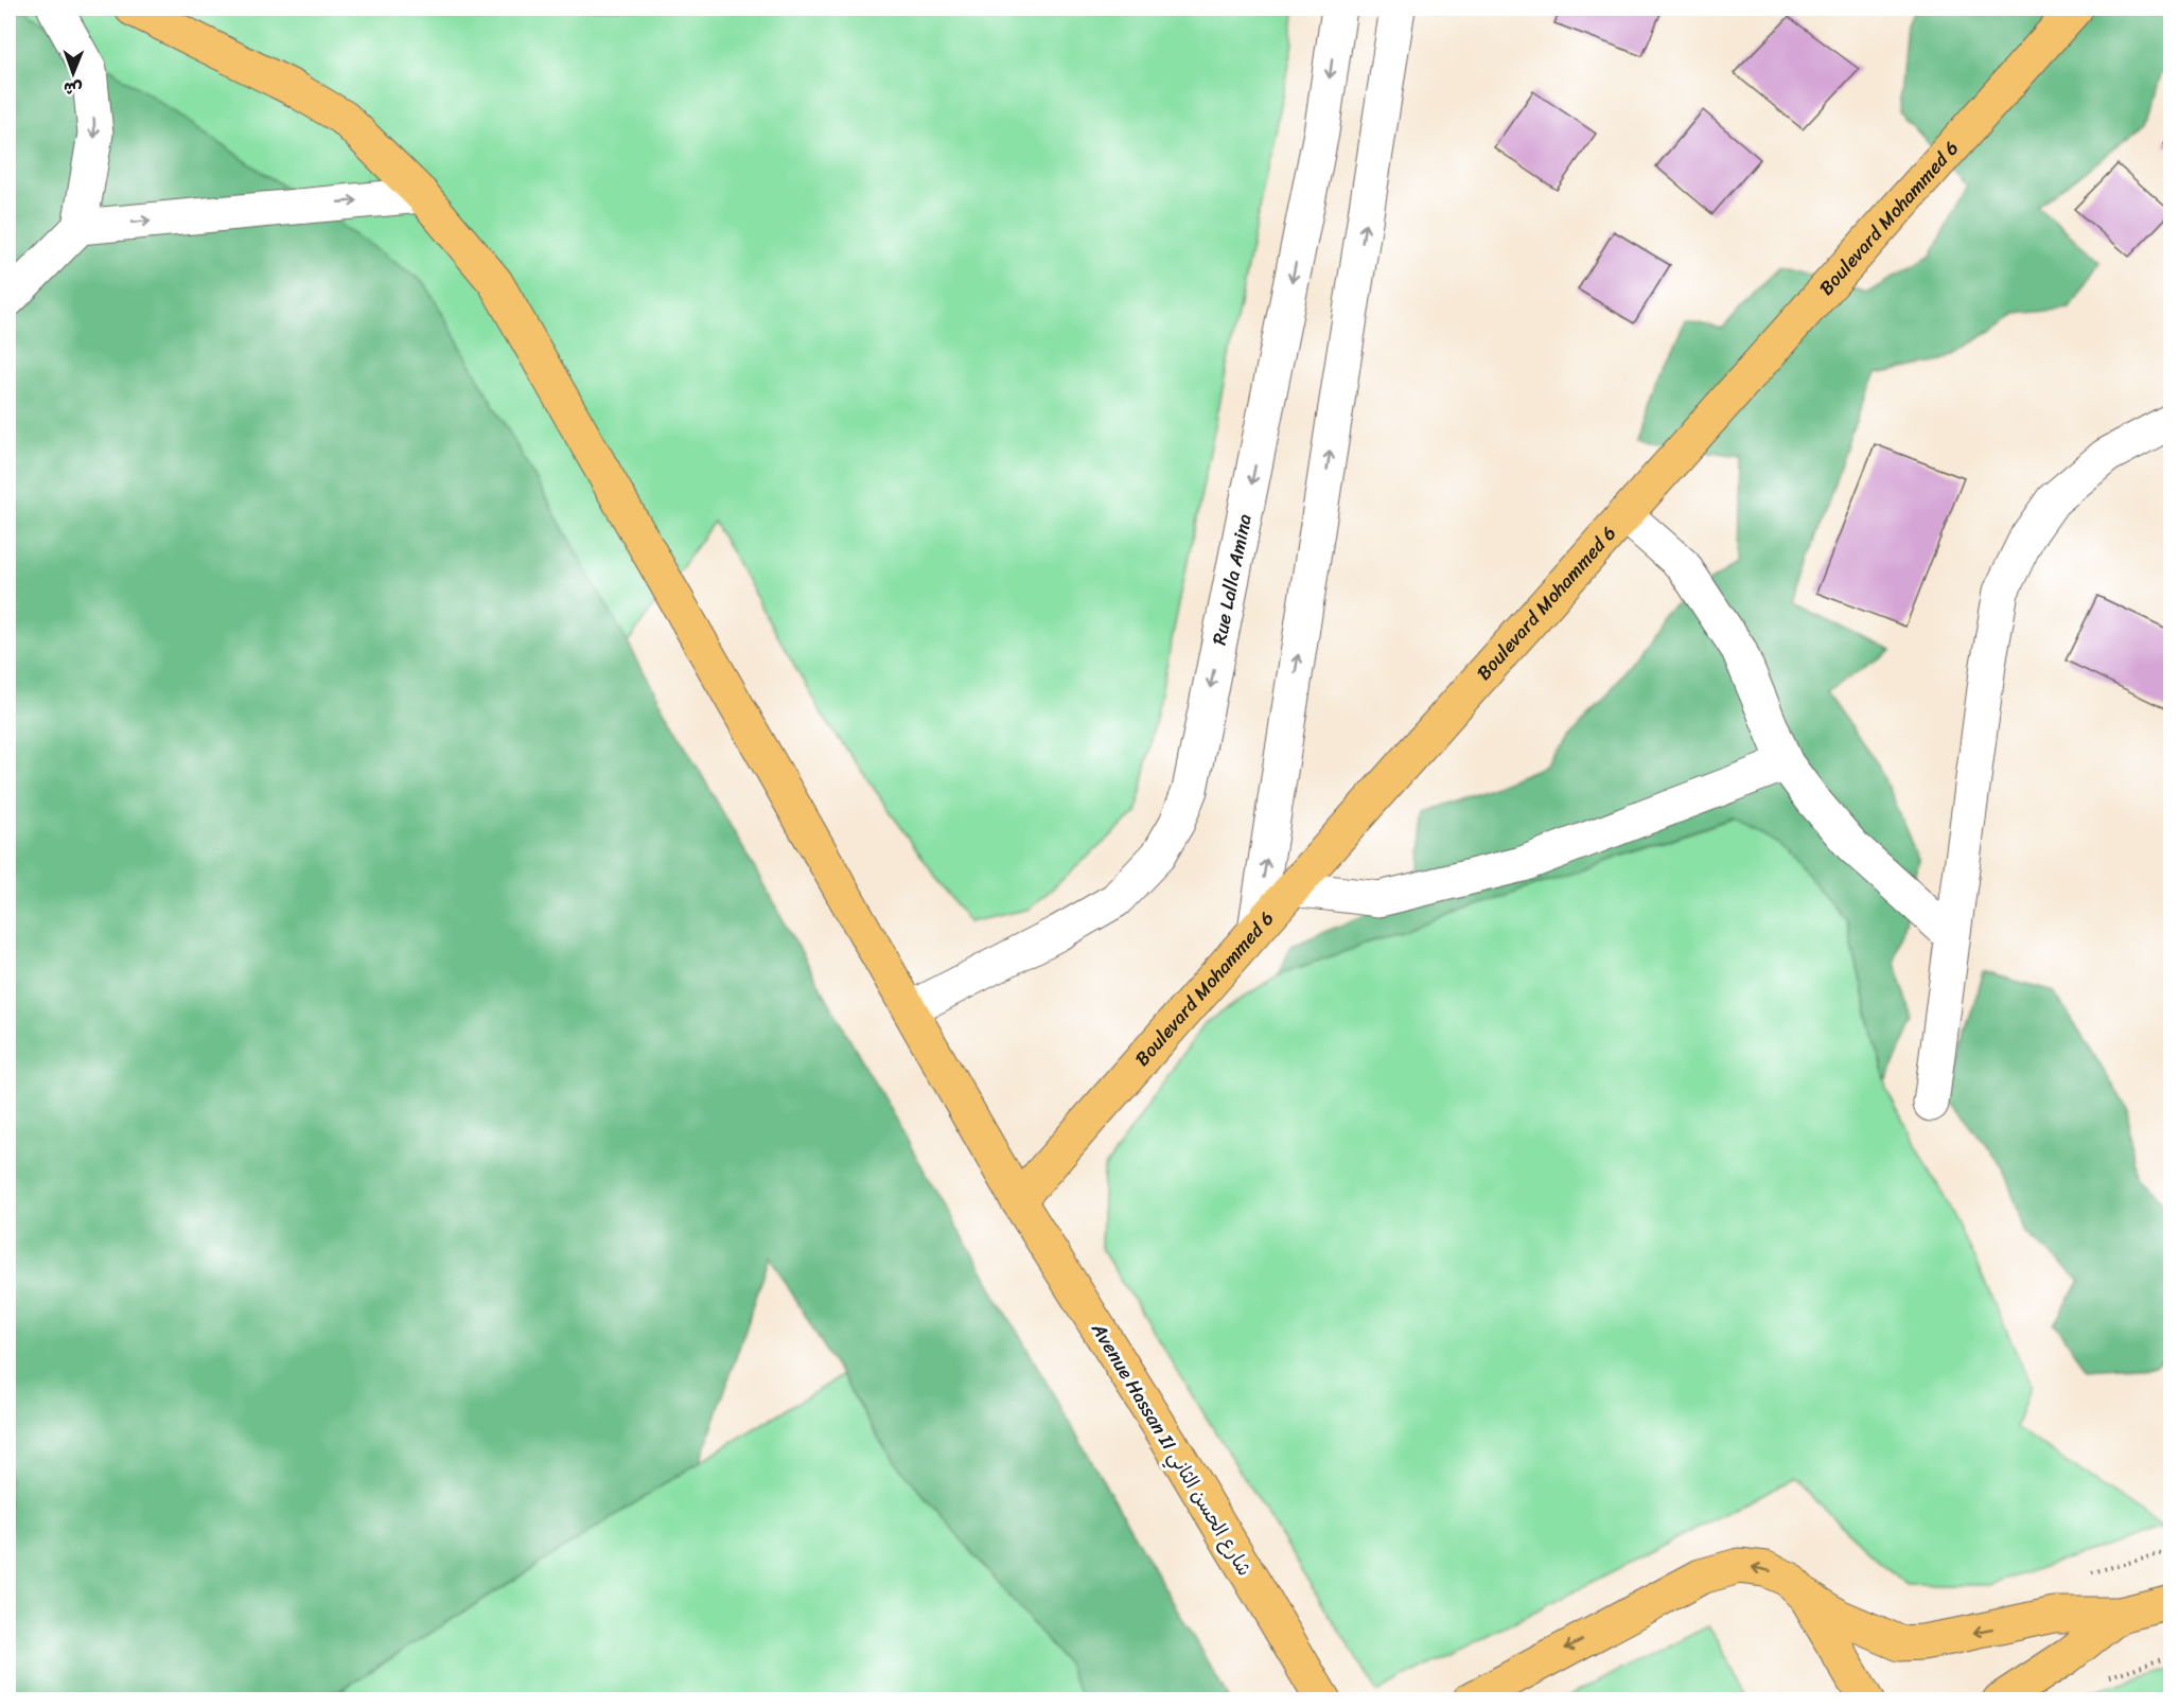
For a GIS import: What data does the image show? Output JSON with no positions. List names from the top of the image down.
{
  "streets": {
    "main road": ["Boulevard Mohammed 6", "Avenue Hassan II شارع الحسن الثاني"],
    "street": ["Rue Lalla Amina"]
  },
  "crossings": [
    ["Boulevard Mohammed 6", "Avenue Hassan II شارع الحسن الثاني"],
    ["Rue Lalla Amina", "Avenue Hassan II شارع الحسن الثاني"]
  ],
  "north": "bottom"
}
